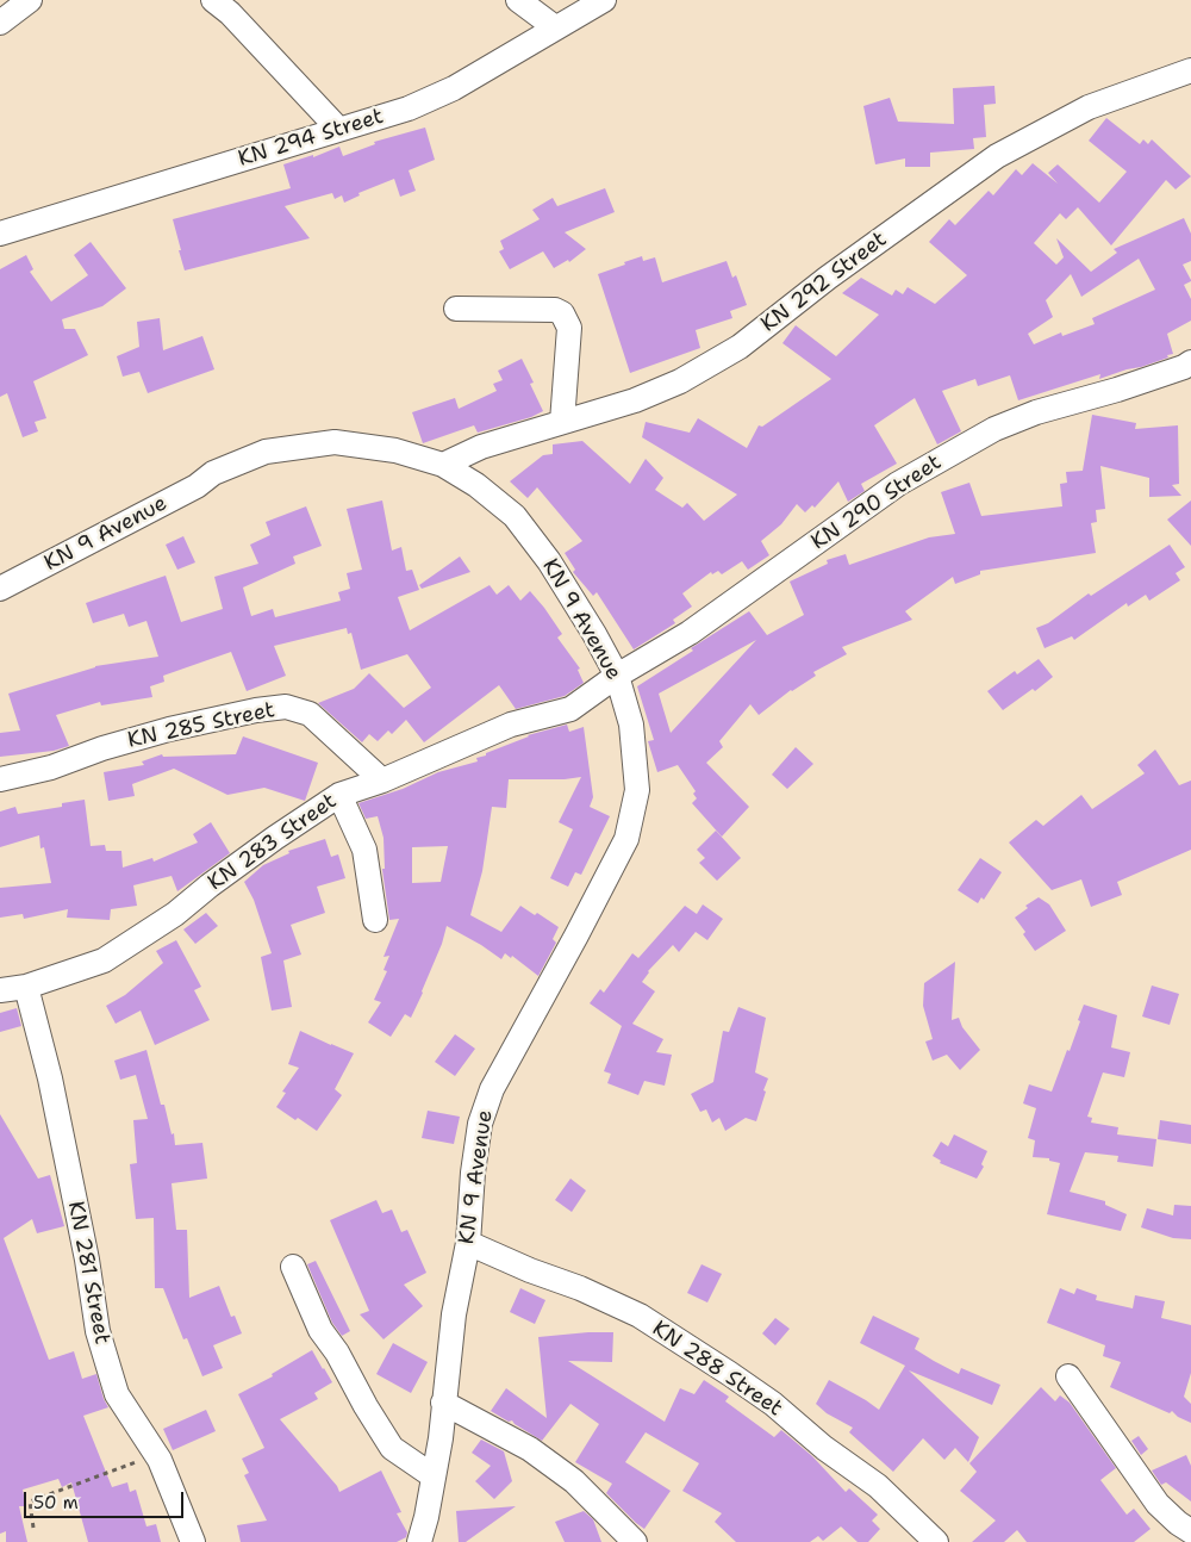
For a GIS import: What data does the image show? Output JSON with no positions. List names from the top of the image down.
{
  "streets": {
    "street": [
      "KN 294 Street",
      "KN 292 Street",
      "KN 290 Street",
      "KN 9 Avenue",
      "KN 285 Street",
      "KN 283 Street",
      "KN 281 Street",
      "KN 288 Street"
    ]
  },
  "crossings": [
    ["KN 292 Street", "KN 9 Avenue"],
    ["KN 290 Street", "KN 9 Avenue"],
    ["KN 290 Street", "KN 283 Street"],
    ["KN 9 Avenue", "KN 283 Street"],
    ["KN 9 Avenue", "KN 288 Street"],
    ["KN 285 Street", "KN 283 Street"],
    ["KN 283 Street", "KN 281 Street"]
  ],
  "scale_bar": "50 m"
}
